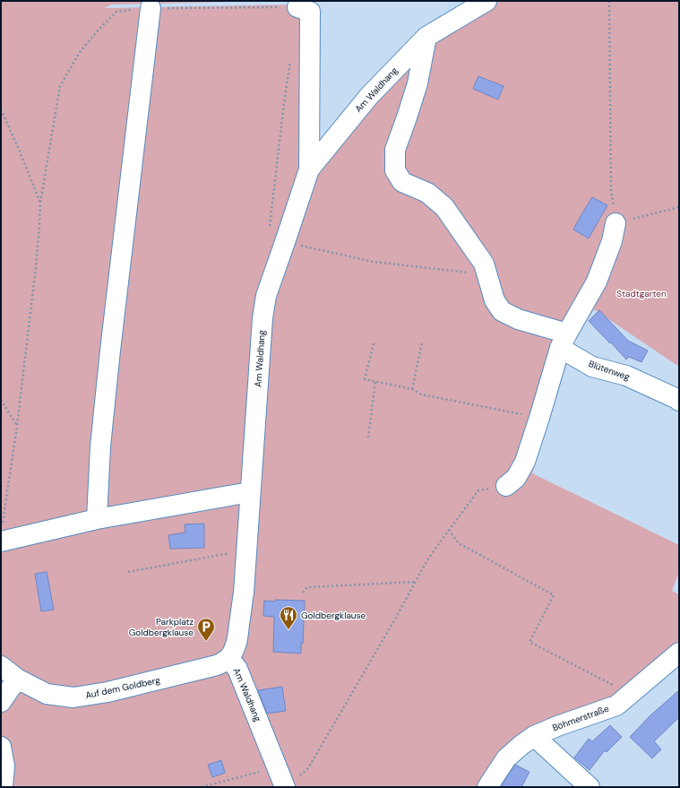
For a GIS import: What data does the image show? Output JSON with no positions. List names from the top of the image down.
{
  "streets": {
    "street": [
      "Am Waldhang",
      "Blütenweg",
      "Auf dem Goldberg",
      "Böhmerstraße"
    ]
  },
  "crossings": [
    ["Am Waldhang", "Blütenweg"],
    ["Am Waldhang", "Auf dem Goldberg"]
  ],
  "parks": ["Stadtgarten"],
  "places": {
    "restaurant": ["Goldbergklause"],
    "parking": ["Parkplatz Goldbergklause"]
  }
}
